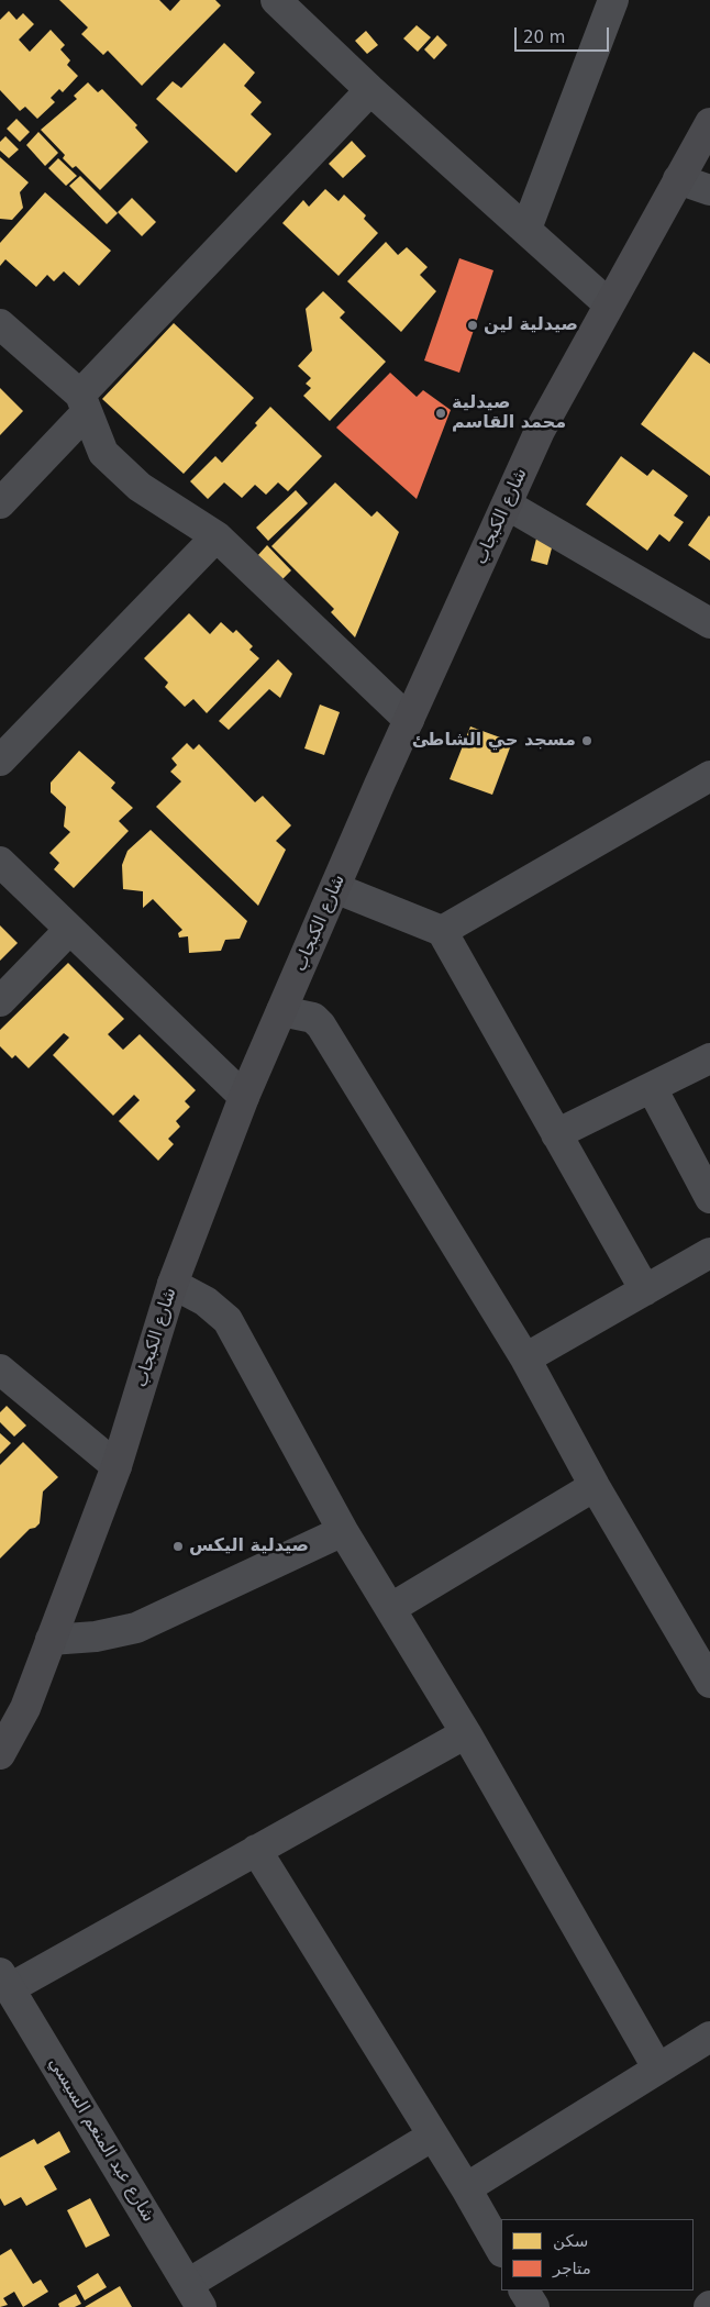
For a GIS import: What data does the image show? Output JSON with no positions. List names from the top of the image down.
{
  "streets": {
    "main road": ["شارع الكبجاب"],
    "street": ["شارع عبد المنعم السيسي"]
  },
  "places": [
    "صيدلية لين",
    "صيدلية محمد القاسم",
    "مسجد حي الشاطئ",
    "صيدلية اليكس"
  ],
  "legend": ["سكن", "متاجر"],
  "scale_bar": "20 m"
}
